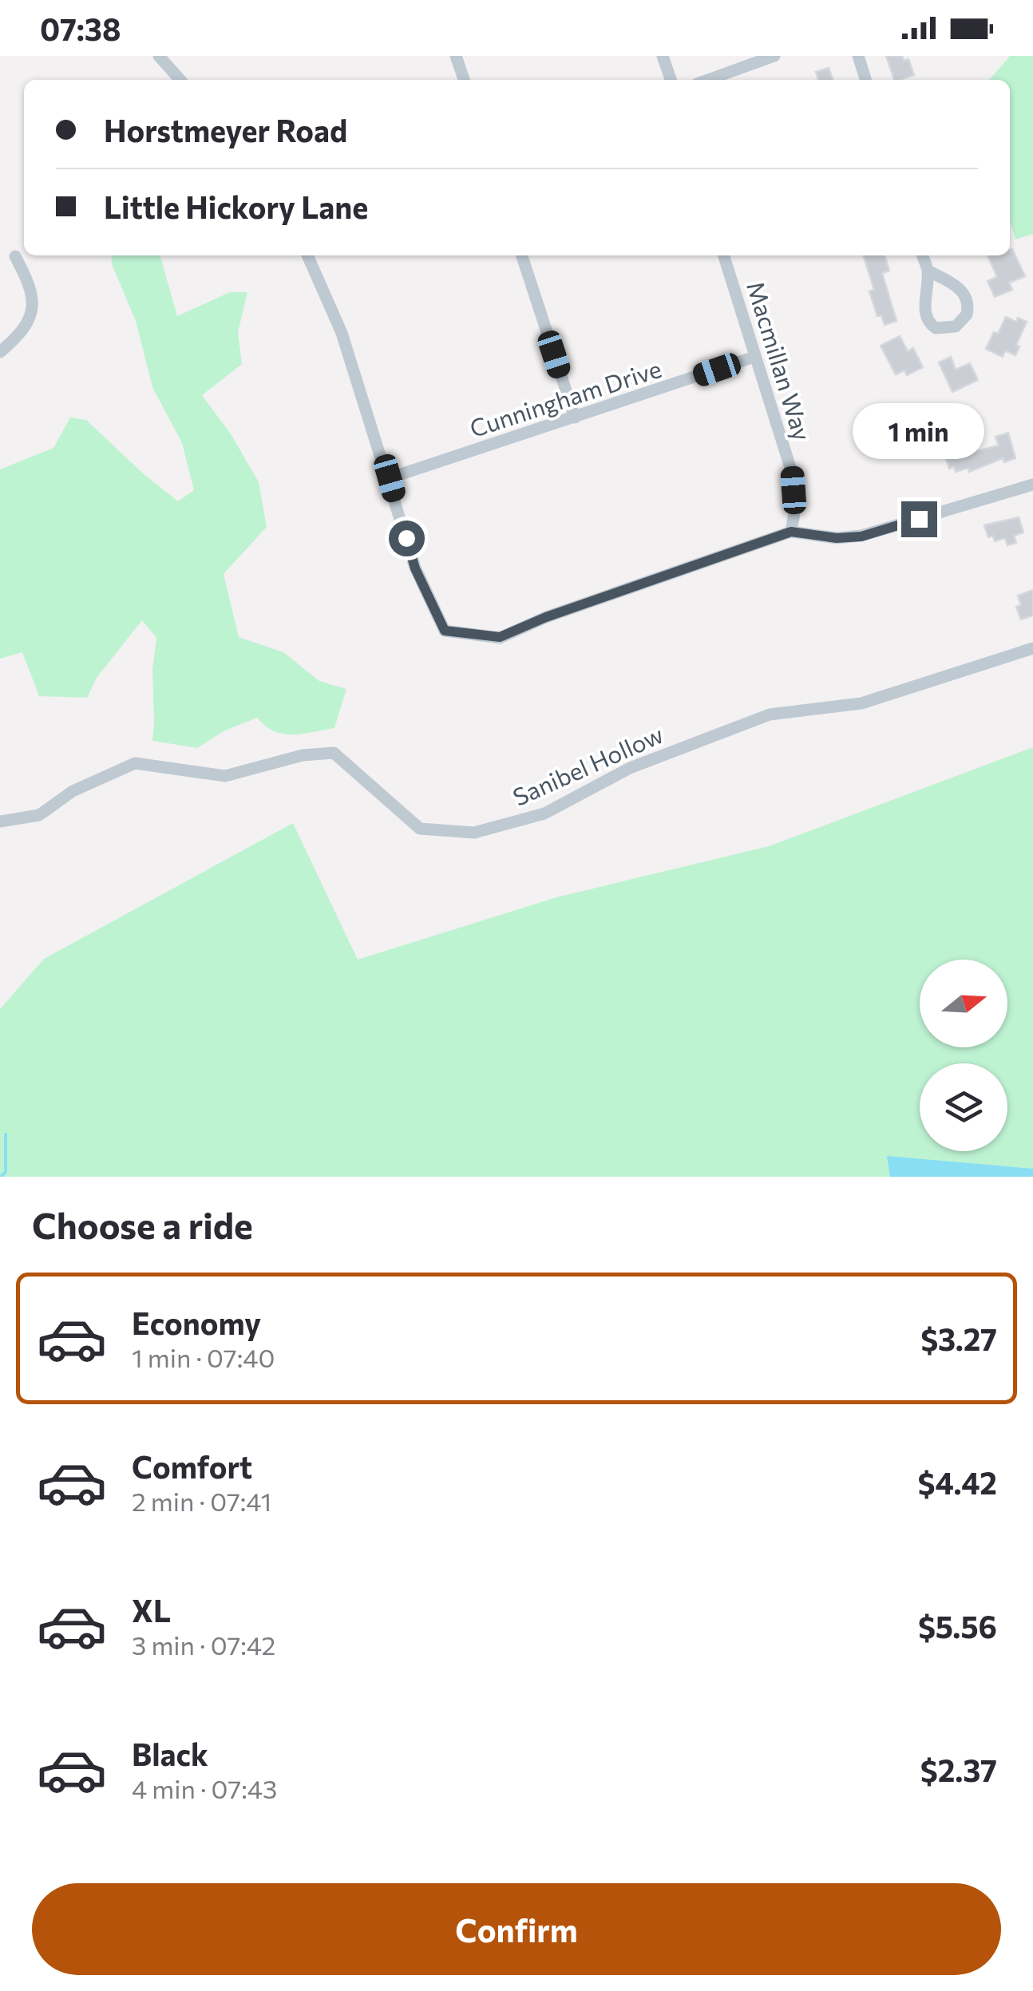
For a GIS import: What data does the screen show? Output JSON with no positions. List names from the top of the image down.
{
  "streets": {
    "street": ["Macmillan Way", "Cunningham Drive", "Sanibel Hollow"]
  },
  "crossings": [
    ["Macmillan Way", "Cunningham Drive"]
  ],
  "north": "right",
  "page": {
    "status": "07:38",
    "banner": ["Horstmeyer Road", "Little Hickory Lane"],
    "bubble": "1 min",
    "heading": "Choose a ride",
    "list": [
      {
        "name": "Economy",
        "note": "1 min · 07:40",
        "value": "$3.27"
      },
      {
        "name": "Comfort",
        "note": "2 min · 07:41",
        "value": "$4.42"
      },
      {
        "name": "XL",
        "note": "3 min · 07:42",
        "value": "$5.56"
      },
      {
        "name": "Black",
        "note": "4 min · 07:43",
        "value": "$2.37"
      }
    ],
    "buttons": "Confirm"
  }
}
